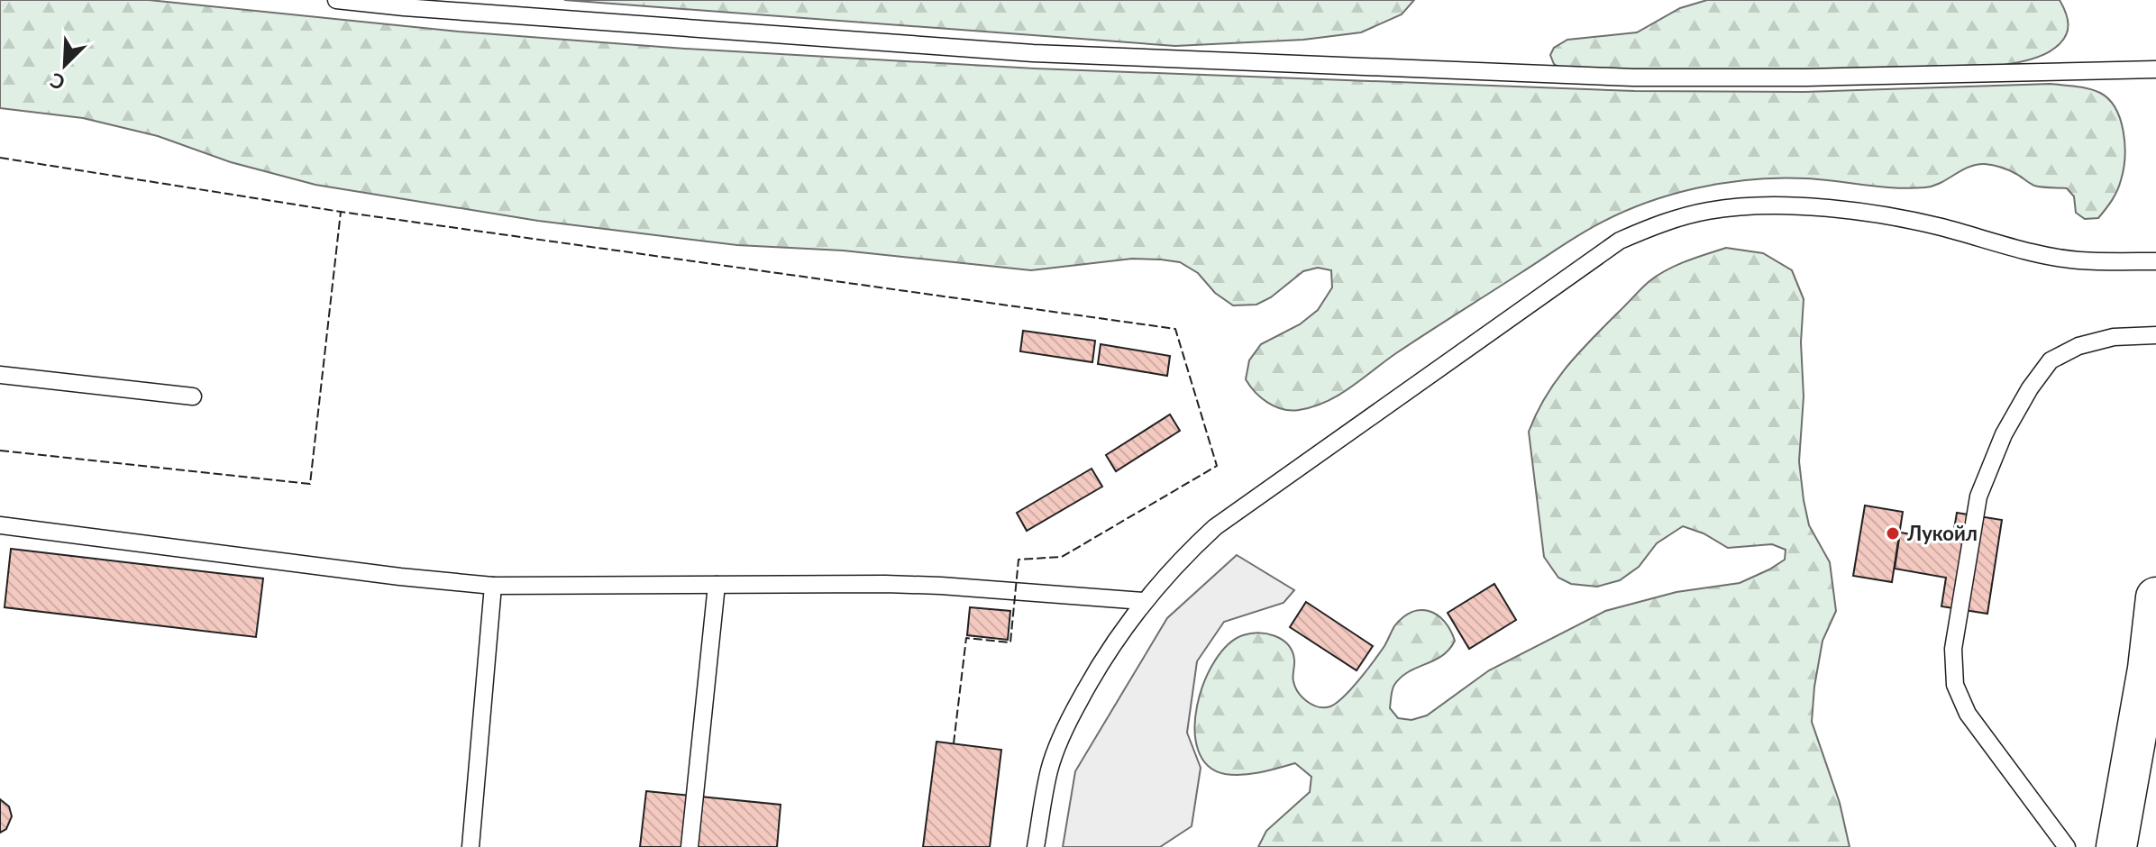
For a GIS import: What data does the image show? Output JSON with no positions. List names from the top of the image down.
{
  "places": ["Лукойл"],
  "north": "bottom left"
}
